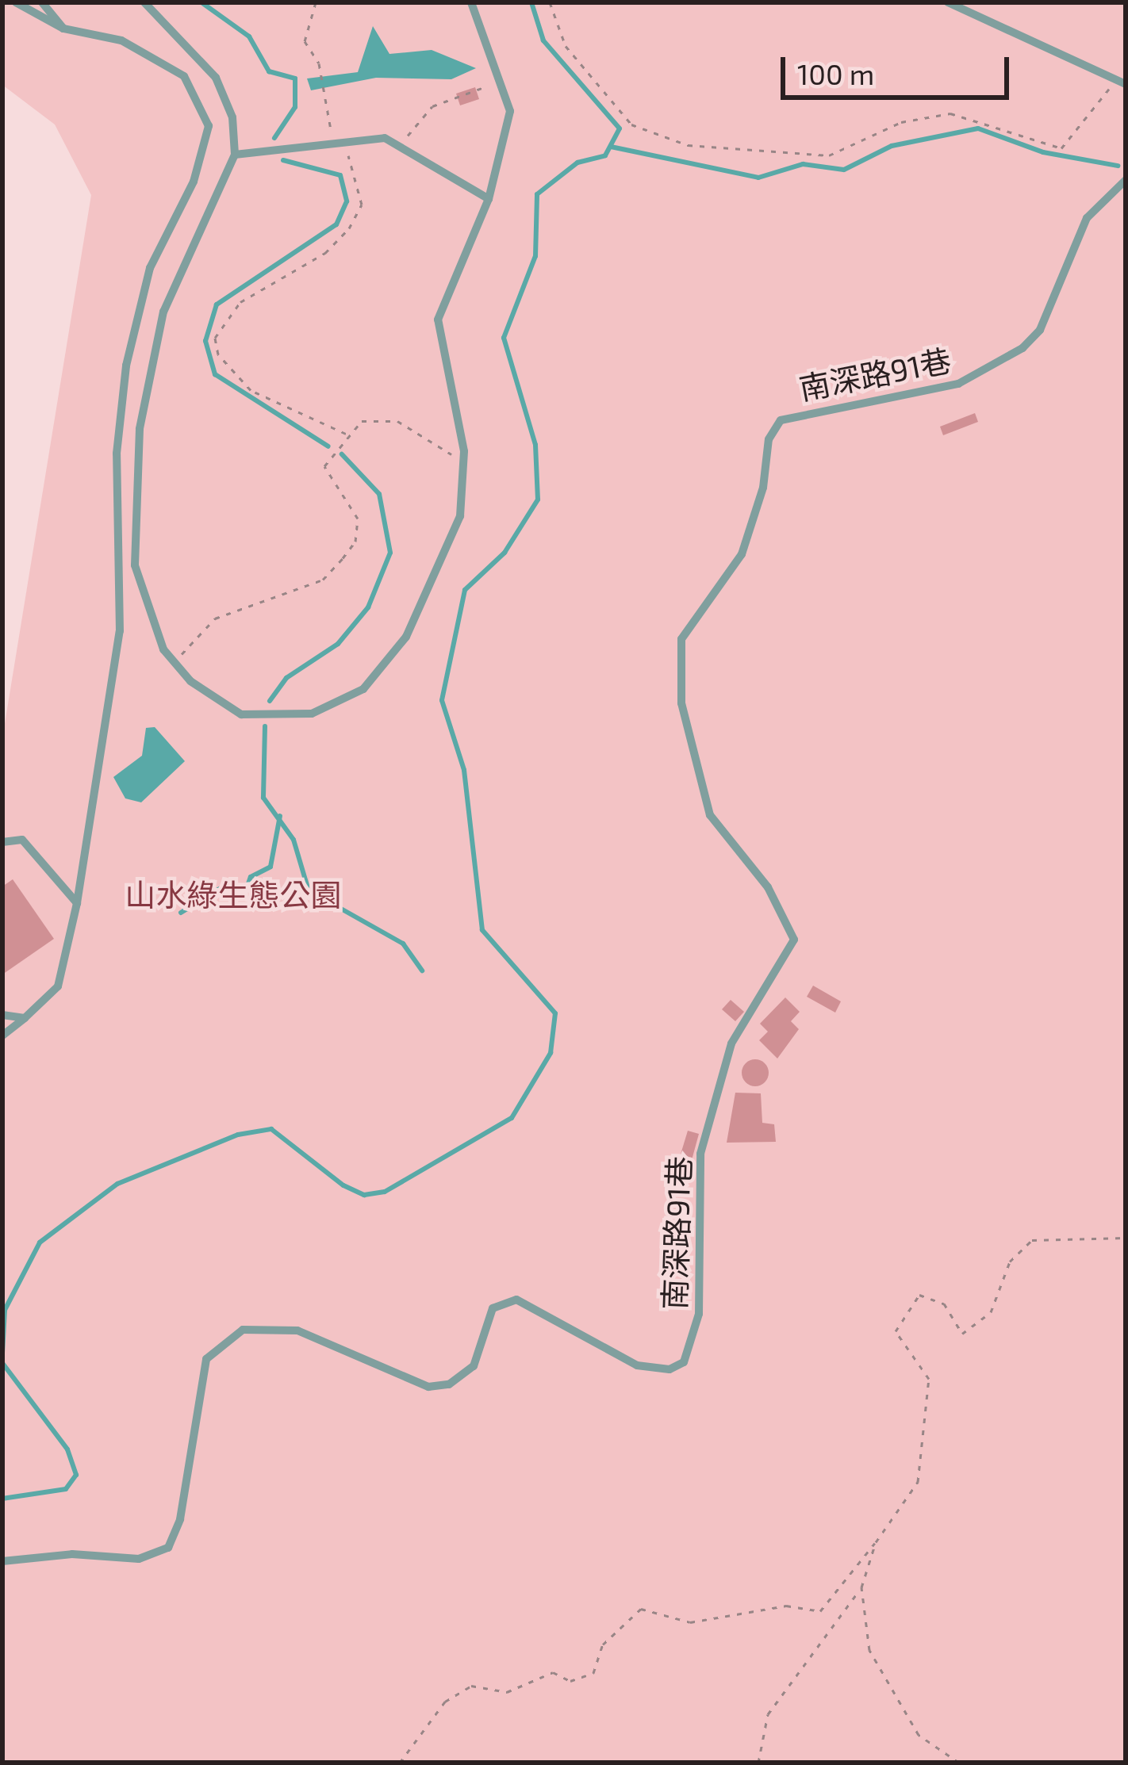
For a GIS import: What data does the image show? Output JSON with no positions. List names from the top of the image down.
{
  "streets": {
    "lane": ["南深路91巷"]
  },
  "parks": ["山水綠生態公園"],
  "scale_bar": "100 m"
}
